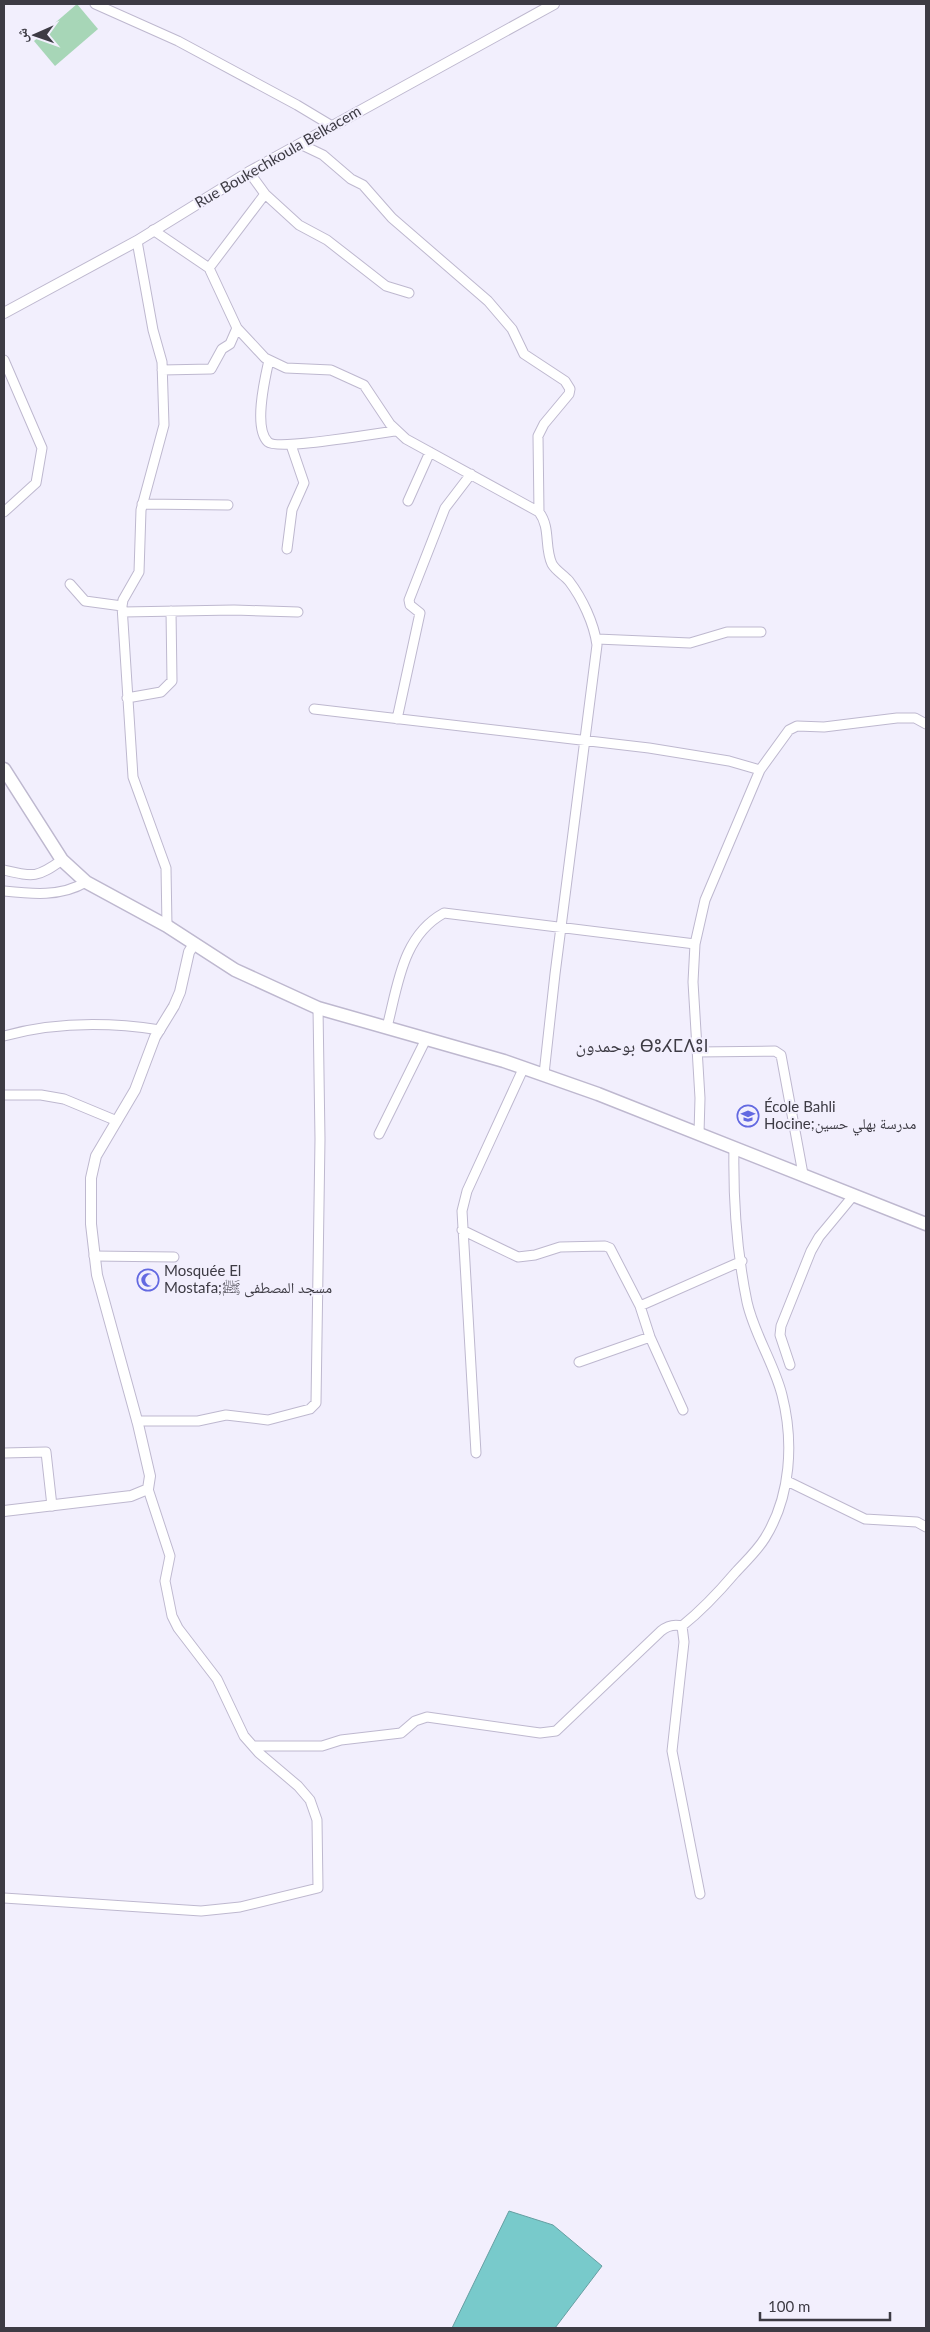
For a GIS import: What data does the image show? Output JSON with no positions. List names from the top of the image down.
{
  "streets": {
    "street": ["Rue Boukechkoula Belkacem"]
  },
  "districts": ["بوحمدون ⴱⵓⵃⵎⴷⵓⵏ"],
  "places": {
    "school or university": ["École Bahli Hocine;مدرسة بهلي حسين"],
    "mosque": ["Mosquée El Mostafa;مسجد المصطفى ﷺ"]
  },
  "scale_bar": "100 m",
  "north": "left"
}
